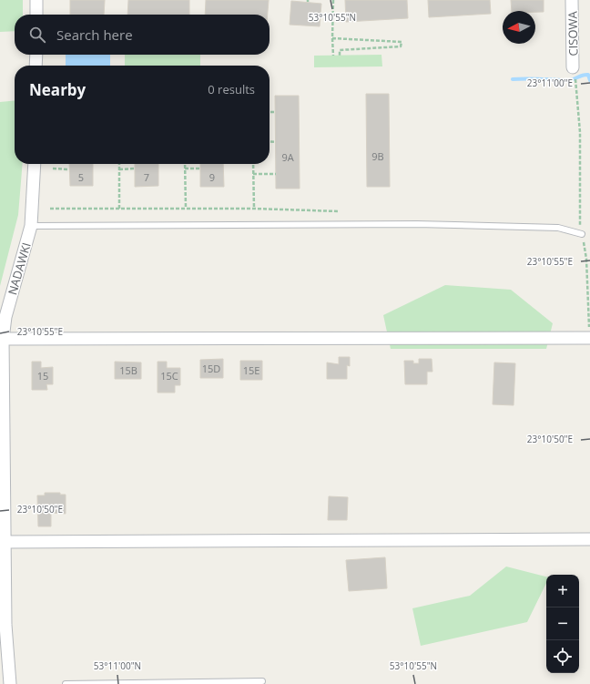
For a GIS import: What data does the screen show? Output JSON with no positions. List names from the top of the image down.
{
  "streets": {
    "street": ["CISOWA", "NADAWKI"]
  },
  "house_numbers": [
    "9B",
    "9A",
    "5",
    "7",
    "9",
    "15D",
    "15B",
    "15E",
    "15",
    "15C"
  ],
  "north": "left",
  "page": {
    "search": "Search here",
    "heading": ["Nearby", "0 results"],
    "map_buttons": ["+", "−"]
  },
  "coordinates": [
    "53°10'55\"N",
    "23°11'00\"E",
    "23°10'55\"E",
    "23°10'50\"E",
    "53°11'00\"N"
  ]
}
